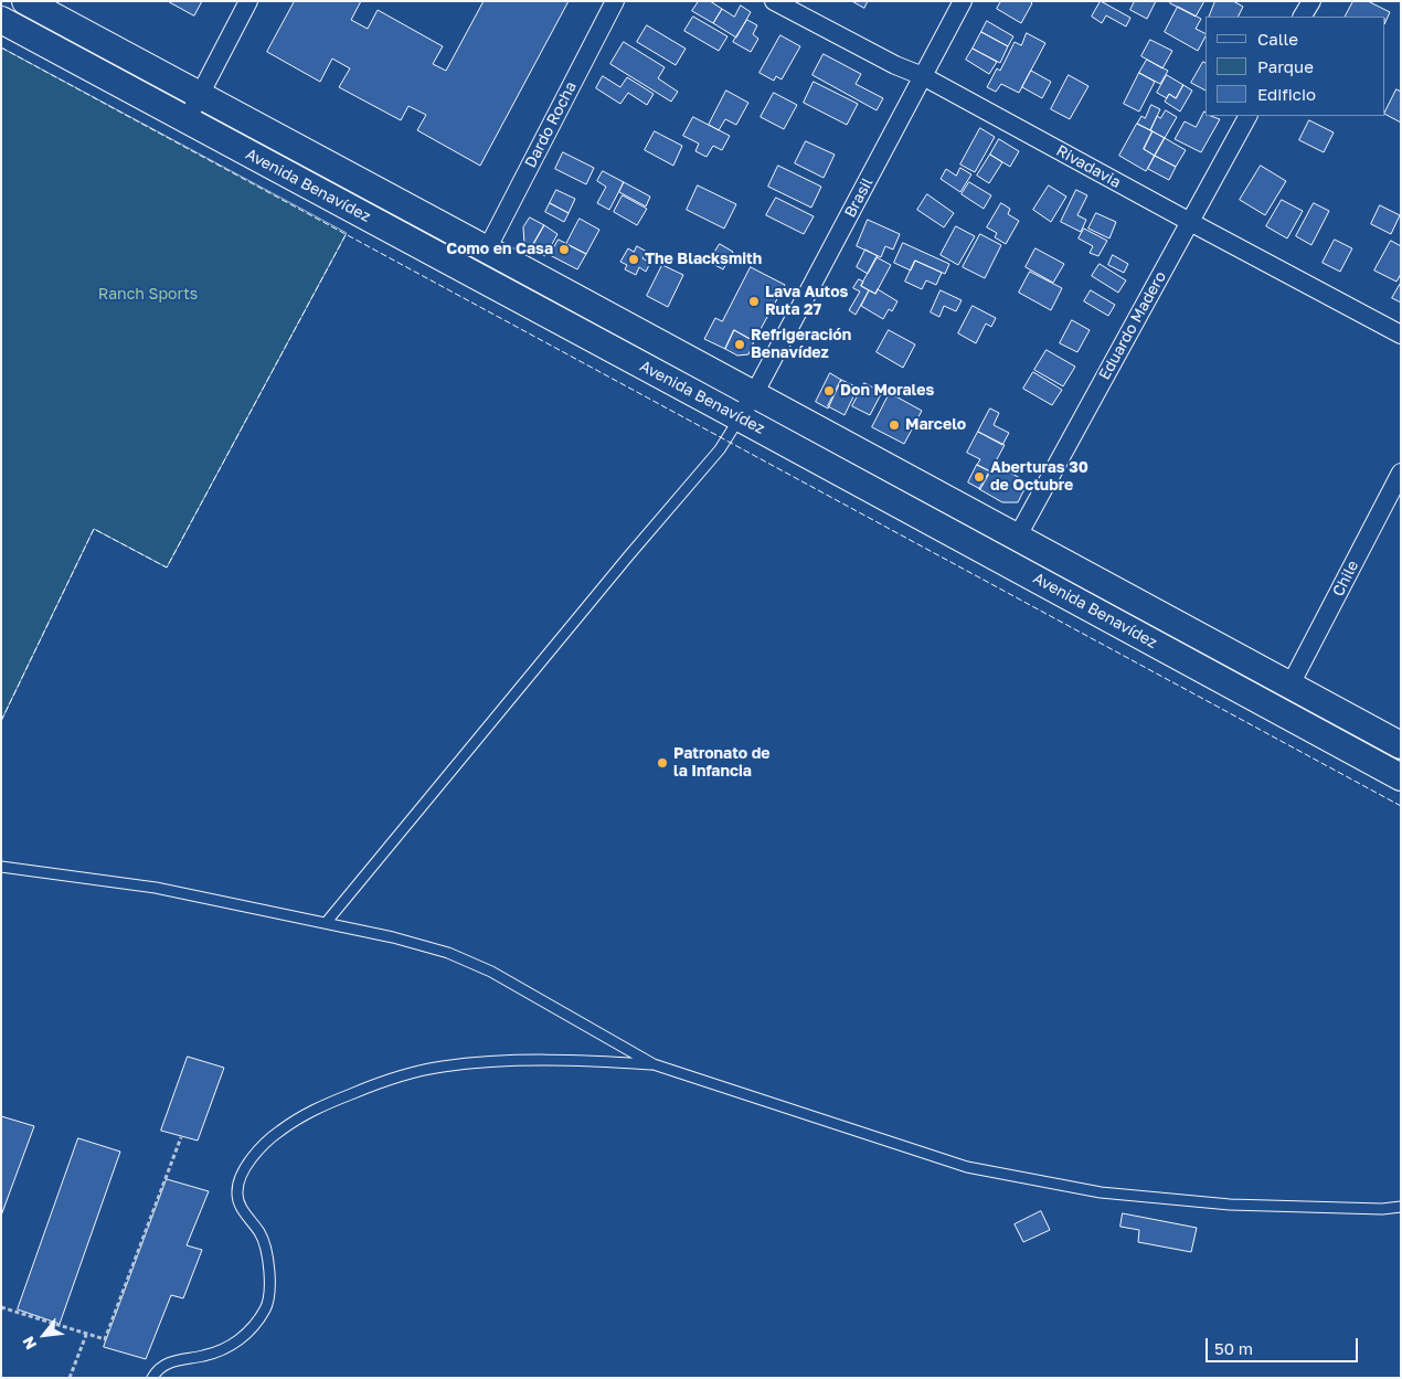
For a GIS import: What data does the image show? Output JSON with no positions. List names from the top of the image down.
{
  "streets": {
    "main road": ["Avenida Benavídez"],
    "street": [
      "Dardo Rocha",
      "Rivadavia",
      "Brasil",
      "Eduardo Madero",
      "Chile"
    ]
  },
  "crossings": [
    ["Dardo Rocha", "Avenida Benavídez"],
    ["Rivadavia", "Brasil"],
    ["Rivadavia", "Eduardo Madero"],
    ["Avenida Benavídez", "Brasil"],
    ["Avenida Benavídez", "Eduardo Madero"],
    ["Avenida Benavídez", "Chile"]
  ],
  "parks": ["Ranch Sports"],
  "places": [
    "Como en Casa",
    "The Blacksmith",
    "Lava Autos Ruta 27",
    "Refrigeración Benavídez",
    "Don Morales",
    "Marcelo",
    "Aberturas 30 de Octubre",
    "Patronato de la Infancia"
  ],
  "legend": ["Calle", "Parque", "Edificio"],
  "scale_bar": "50 m",
  "north": "bottom left"
}
